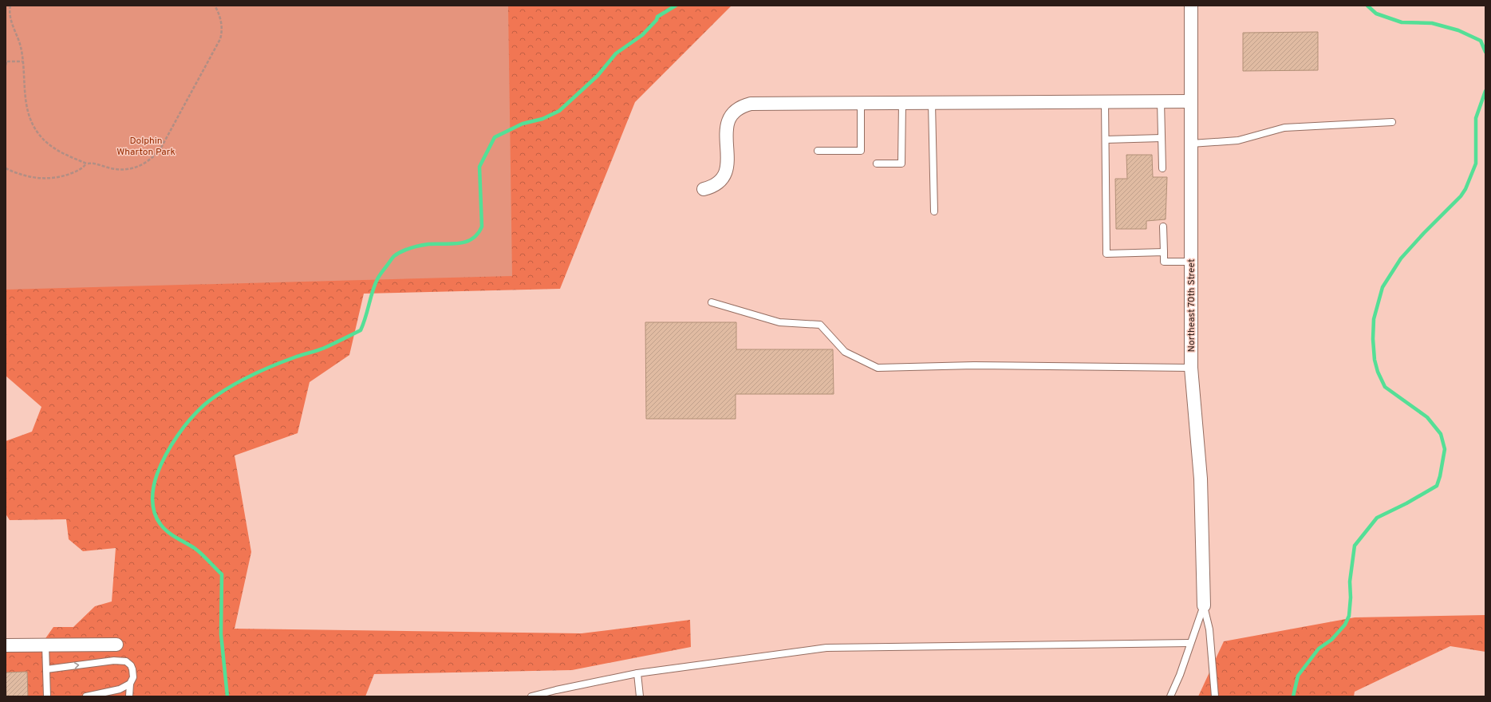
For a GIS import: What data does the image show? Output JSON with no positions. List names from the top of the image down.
{
  "streets": {
    "street": ["Northeast 70th Street"]
  },
  "parks": ["Dolphin Wharton Park"]
}
